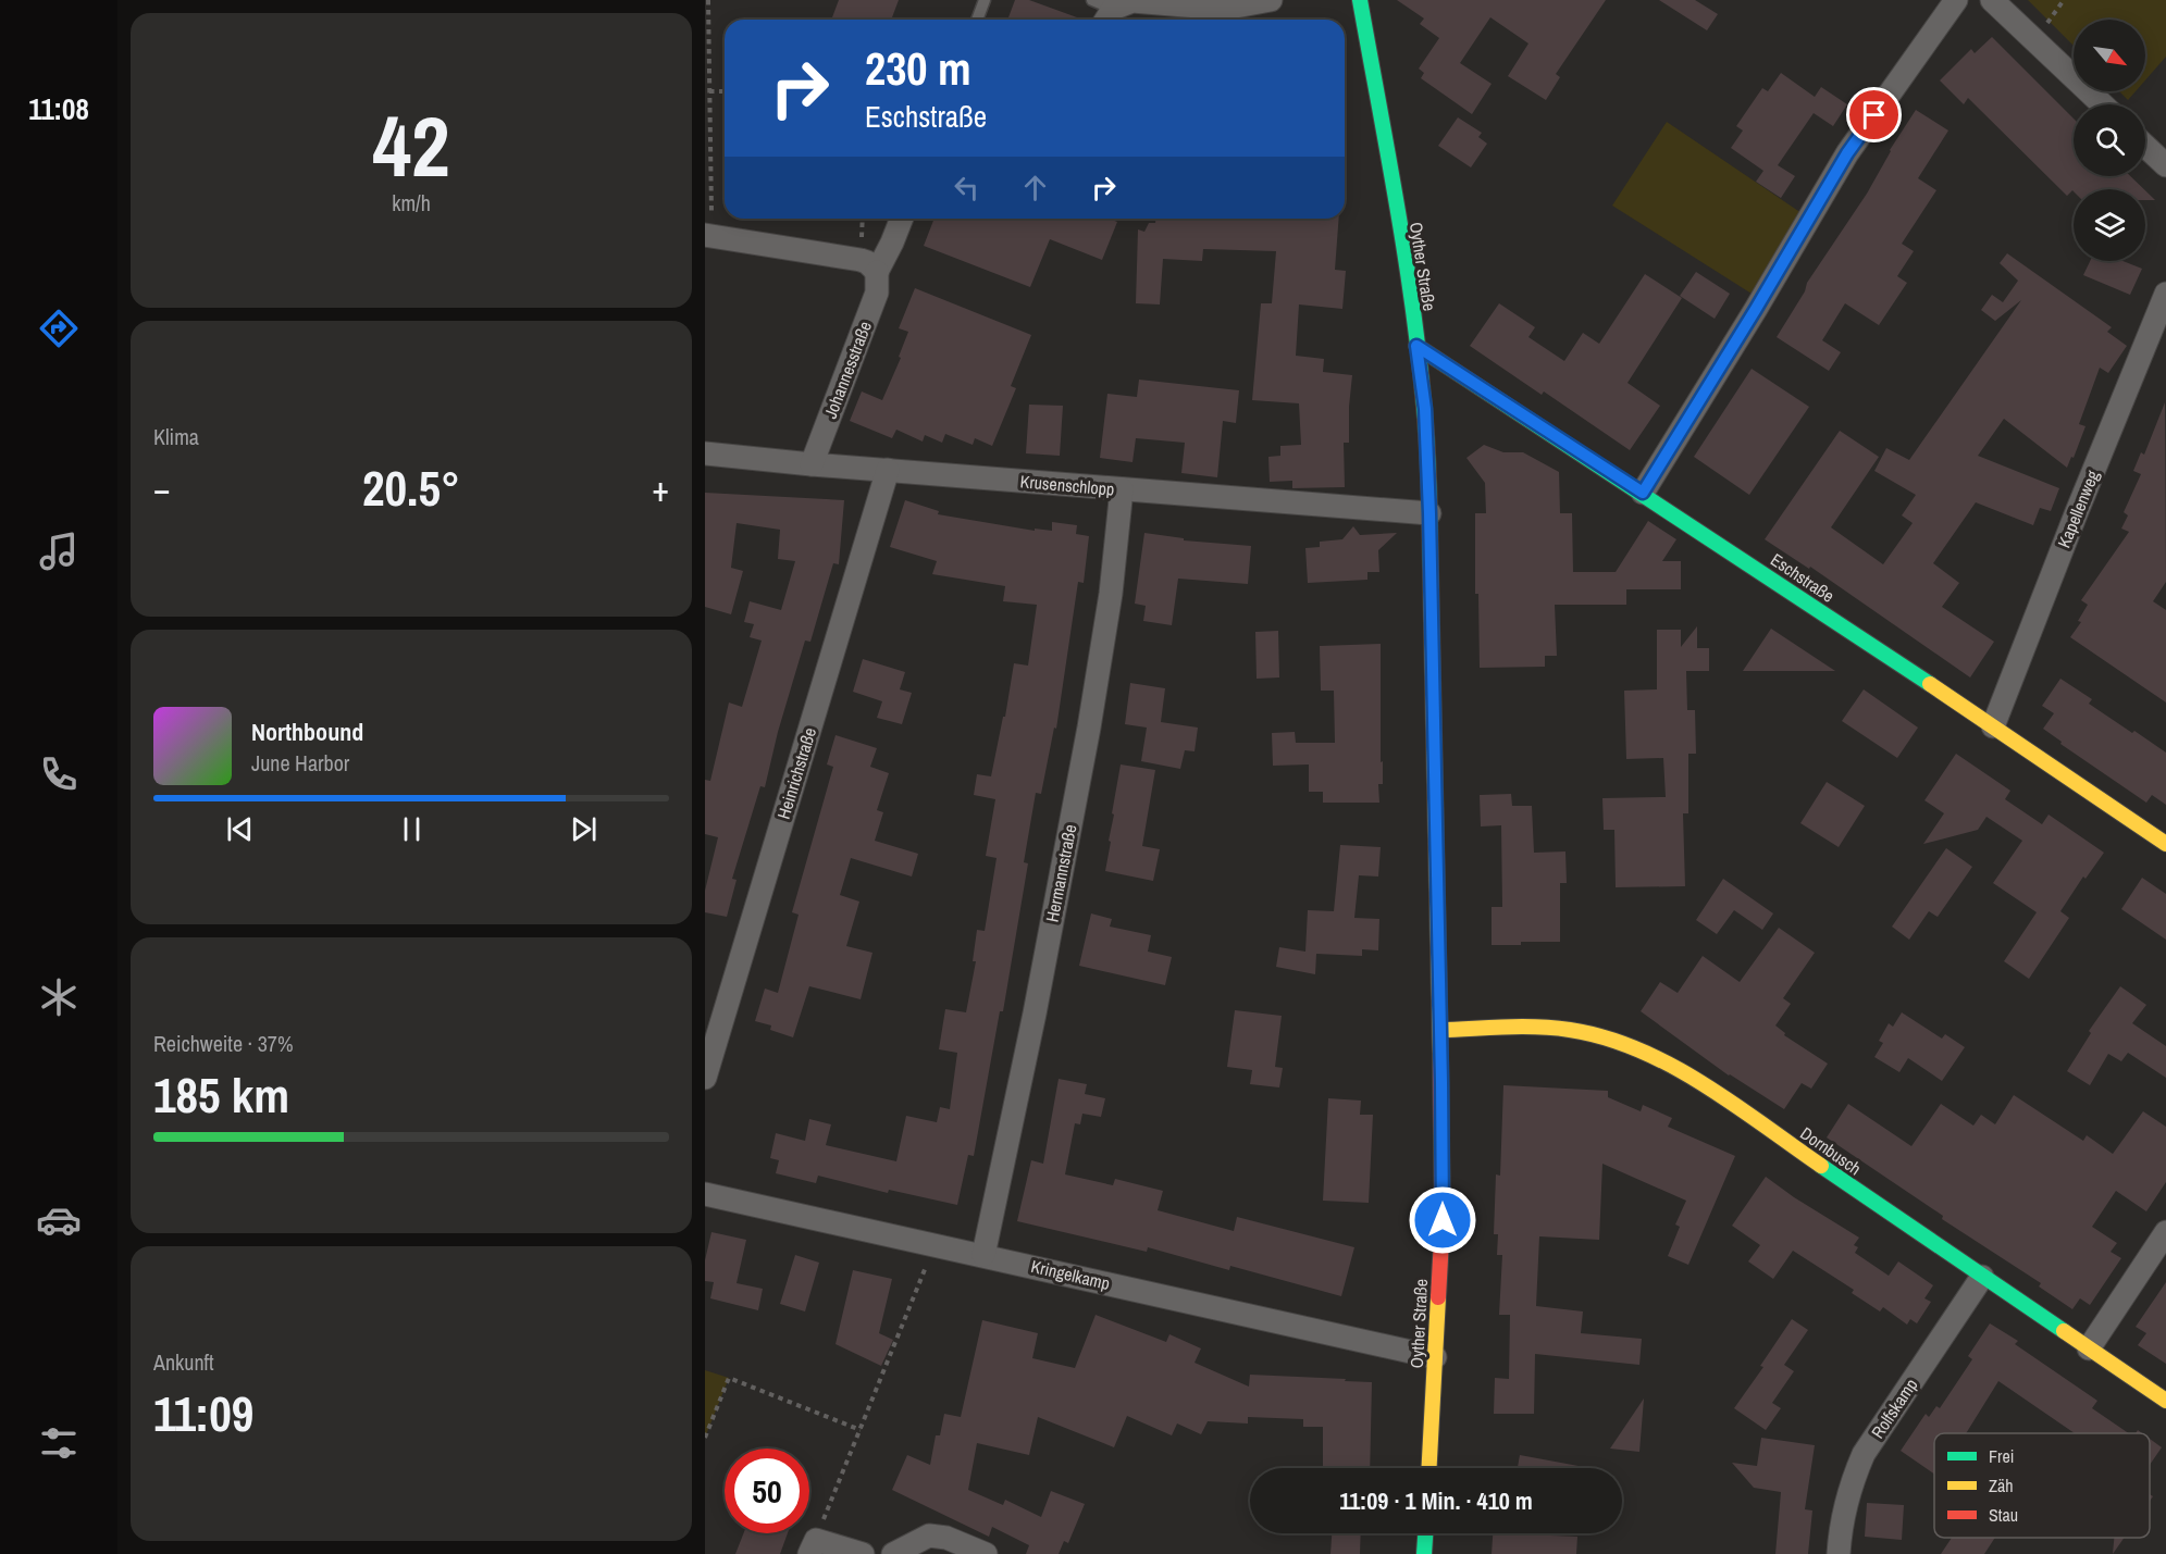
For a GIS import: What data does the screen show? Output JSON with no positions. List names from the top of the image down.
{
  "streets": {
    "street": [
      "Oyther Straße",
      "Johannesstraße",
      "Krusenschlopp",
      "Kapellenweg",
      "Eschstraße",
      "Heinrichstraße",
      "Hermannstraße",
      "Dornbusch",
      "Kringelkamp",
      "Rolfskamp"
    ]
  },
  "crossings": [
    ["Oyther Straße", "Krusenschlopp"],
    ["Oyther Straße", "Eschstraße"],
    ["Oyther Straße", "Dornbusch"],
    ["Oyther Straße", "Kringelkamp"],
    ["Johannesstraße", "Krusenschlopp"],
    ["Krusenschlopp", "Heinrichstraße"],
    ["Krusenschlopp", "Hermannstraße"],
    ["Kapellenweg", "Eschstraße"],
    ["Hermannstraße", "Kringelkamp"],
    ["Dornbusch", "Rolfskamp"]
  ],
  "legend": ["Frei", "Zäh", "Stau"],
  "north": "bottom right",
  "page": {
    "tabs": "11:08",
    "tile": [
      ["42", "km/h"],
      "Klima",
      ["Reichweite · 37%", "185 km"],
      ["Ankunft", "11:09"]
    ],
    "turn": ["230 m", "Eschstraße"],
    "heat": ["−", "20.5°", "+"],
    "song": ["Northbound", "June Harbor"],
    "limit": "50",
    "trip": "11:09 · 1 Min. · 410 m"
  }
}
